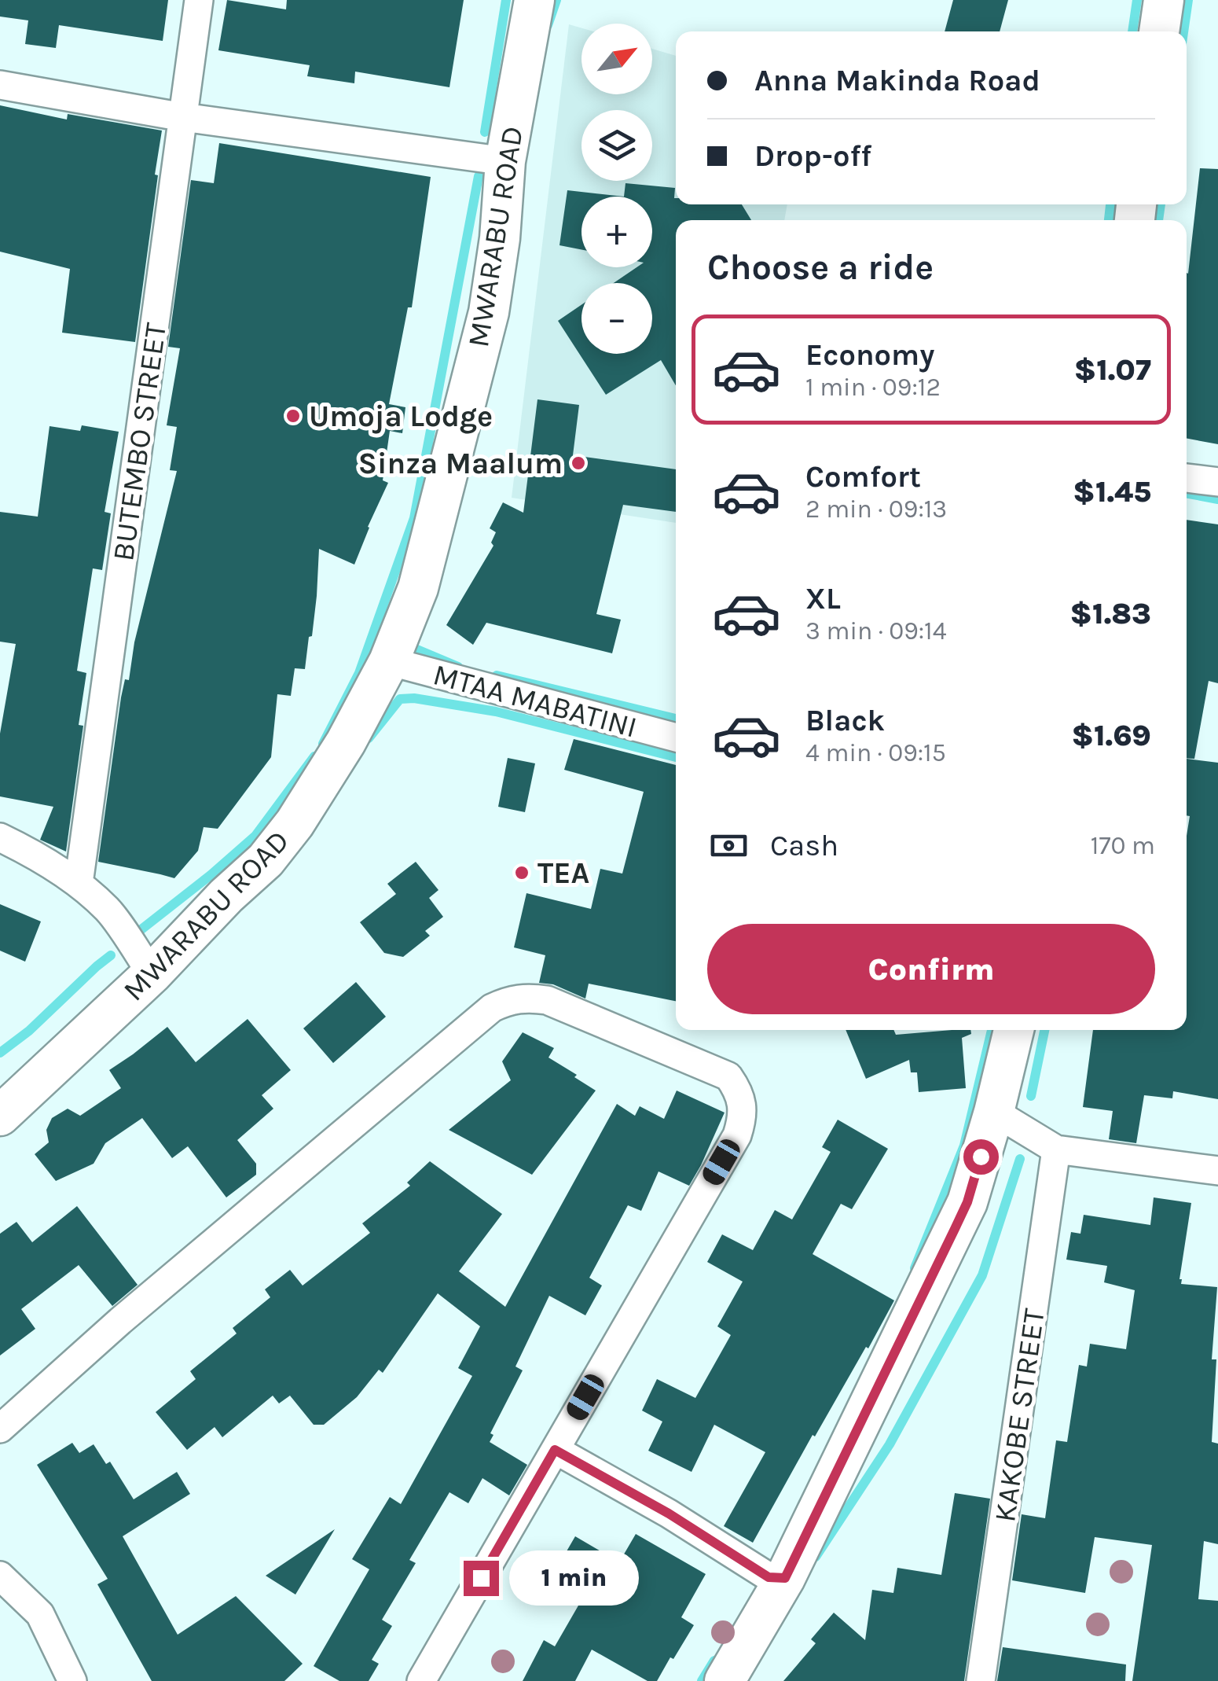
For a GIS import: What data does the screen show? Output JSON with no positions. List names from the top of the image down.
{
  "streets": {
    "street": [
      "MWARABU ROAD",
      "BUTEMBO STREET",
      "MTAA MABATINI",
      "KAKOBE STREET"
    ]
  },
  "crossings": [
    ["MWARABU ROAD", "MTAA MABATINI"]
  ],
  "places": ["Umoja Lodge", "Sinza Maalum", "TEA"],
  "north": "top right",
  "page": {
    "map_buttons": ["+", "−"],
    "banner": ["Anna Makinda Road", "Drop-off"],
    "heading": "Choose a ride",
    "list": [
      {
        "name": "Economy",
        "note": "1 min · 09:12",
        "value": "$1.07"
      },
      {
        "name": "Comfort",
        "note": "2 min · 09:13",
        "value": "$1.45"
      },
      {
        "name": "XL",
        "note": "3 min · 09:14",
        "value": "$1.83"
      },
      {
        "name": "Black",
        "note": "4 min · 09:15",
        "value": "$1.69"
      }
    ],
    "pay": ["Cash", "170 m"],
    "buttons": "Confirm",
    "bubble": "1 min"
  }
}
